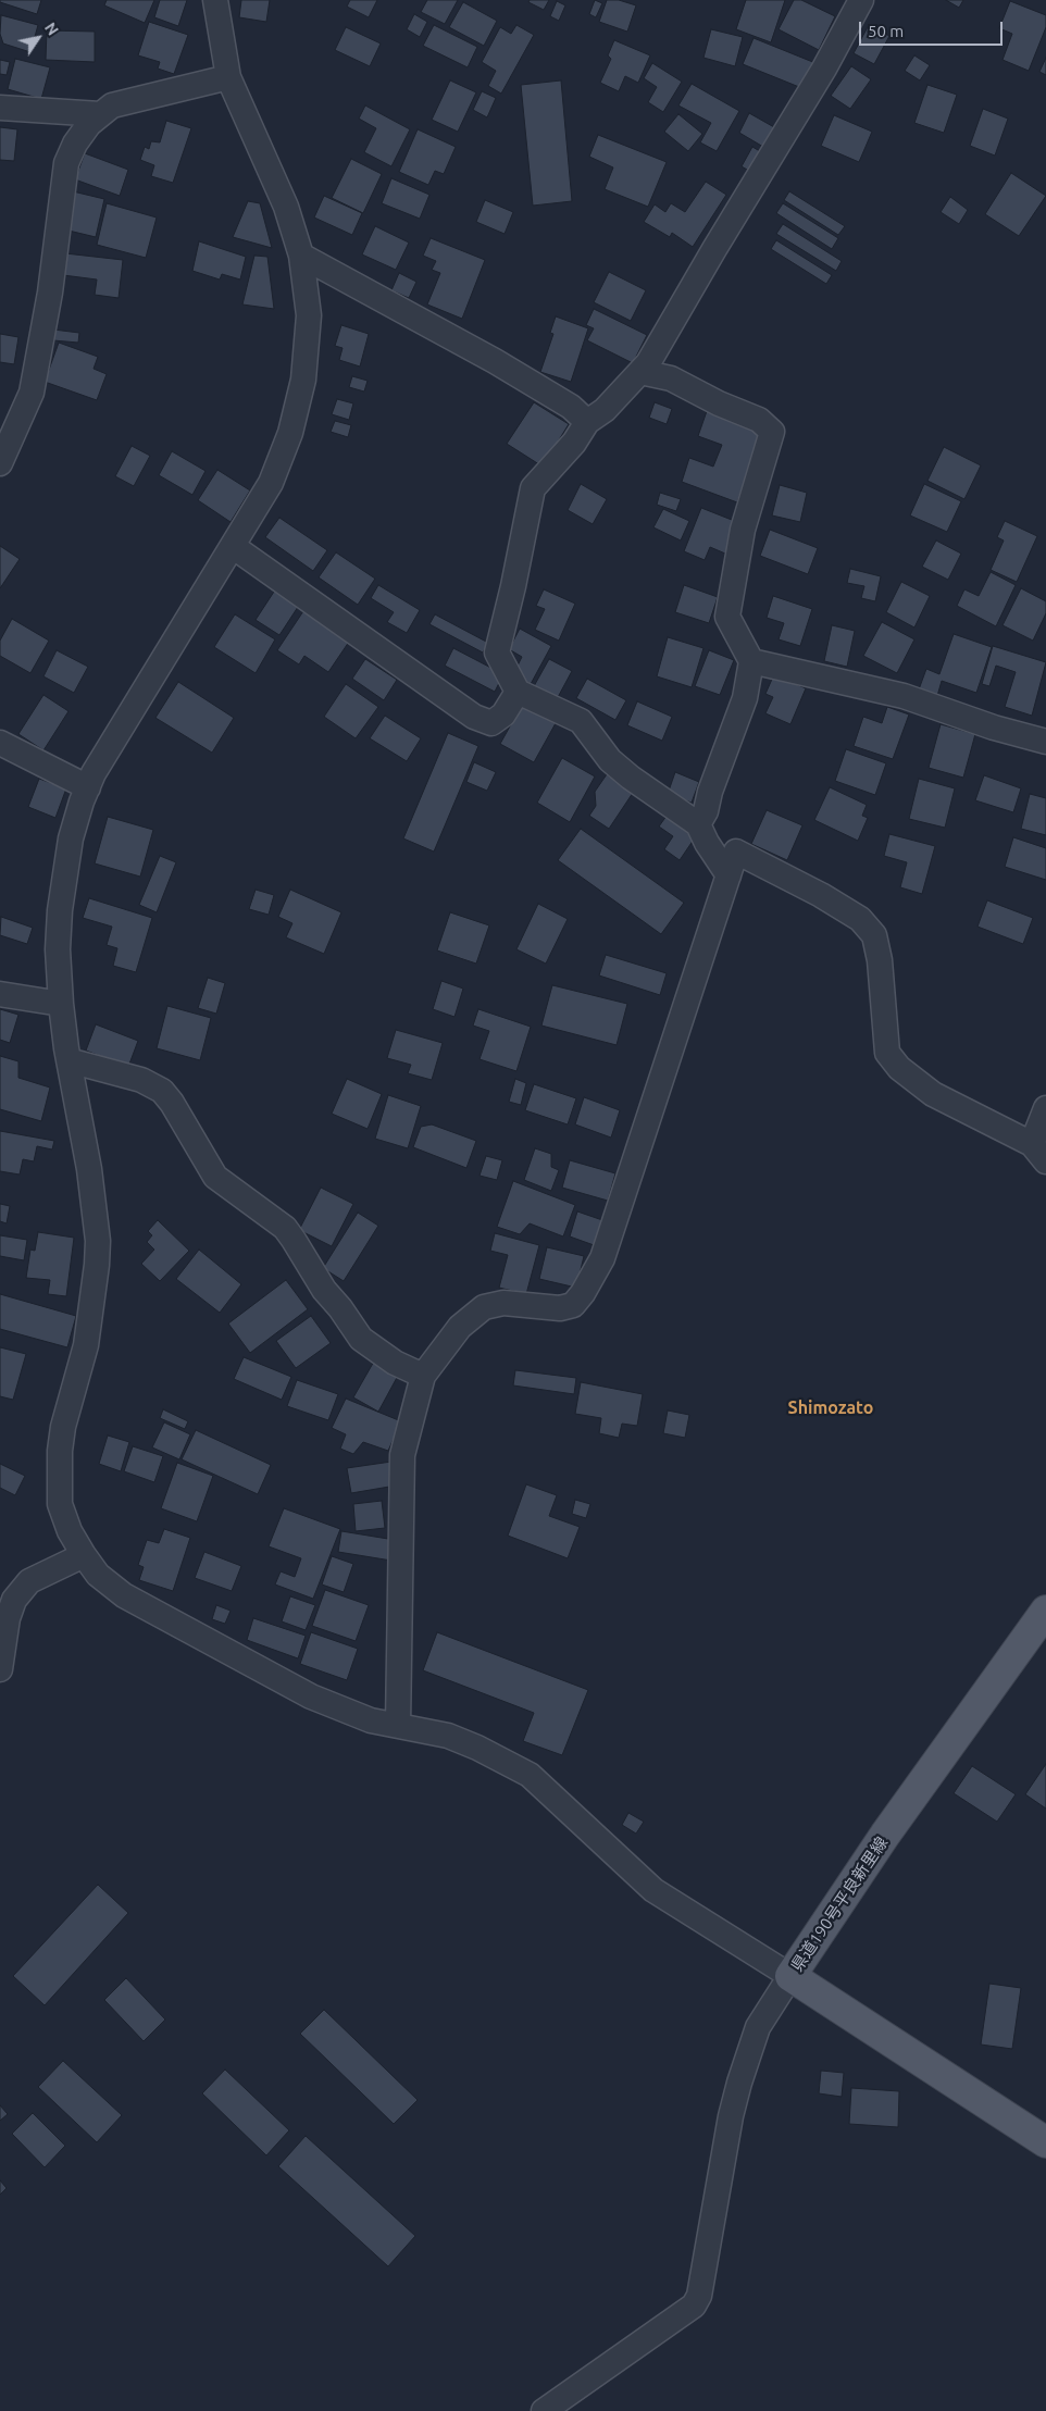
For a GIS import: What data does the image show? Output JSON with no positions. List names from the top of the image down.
{
  "streets": {
    "main road": ["県道190号平良新里線"]
  },
  "districts": ["Shimozato"],
  "scale_bar": "50 m",
  "north": "top right"
}
